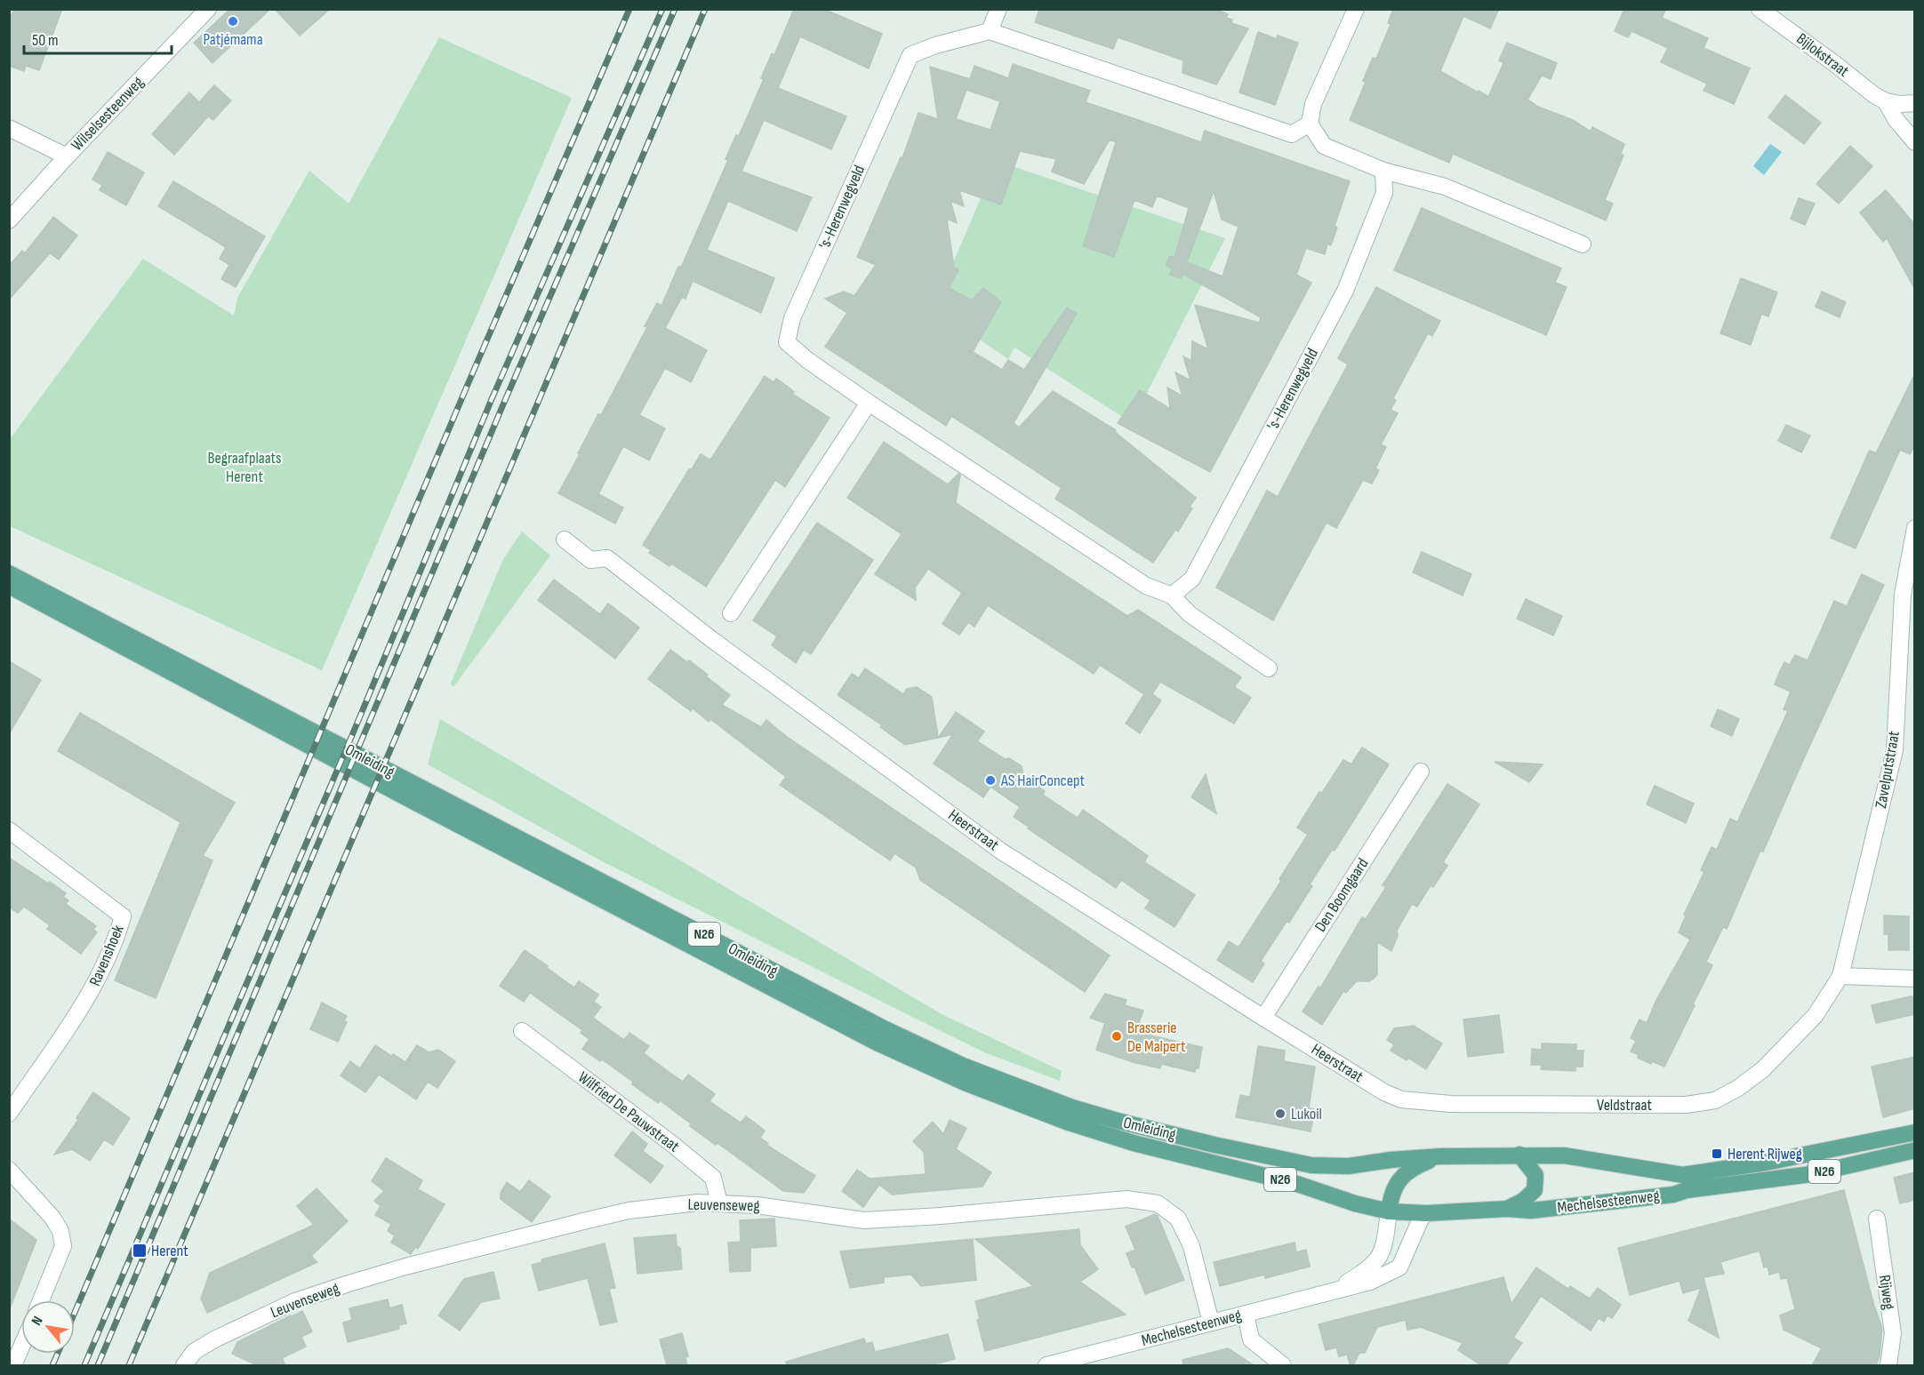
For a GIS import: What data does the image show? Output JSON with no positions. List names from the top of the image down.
{
  "streets": {
    "main road": ["Omleiding", "N26", "Mechelsesteenweg"],
    "street": [
      "Bijlokstraat",
      "Wilselsesteenweg",
      "'s-Herenwegveld",
      "Zavelputstraat",
      "Heerstraat",
      "Den Boomgaard",
      "Ravenshoek",
      "Veldstraat",
      "Wilfried De Pauwstraat",
      "Leuvenseweg",
      "Rijweg"
    ]
  },
  "crossings": [
    ["Omleiding", "Mechelsesteenweg"],
    ["Zavelputstraat", "Veldstraat"],
    ["Heerstraat", "Den Boomgaard"],
    ["Heerstraat", "Veldstraat"],
    ["Wilfried De Pauwstraat", "Leuvenseweg"],
    ["Mechelsesteenweg", "Leuvenseweg"]
  ],
  "parks": ["Begraafplaats Herent"],
  "places": {
    "other": [
      "Patjémama",
      "AS HairConcept",
      "Brasserie De Malpert",
      "Lukoil"
    ],
    "transit": ["Herent Rijweg", "Herent"]
  },
  "scale_bar": "50 m",
  "north": "top left"
}
